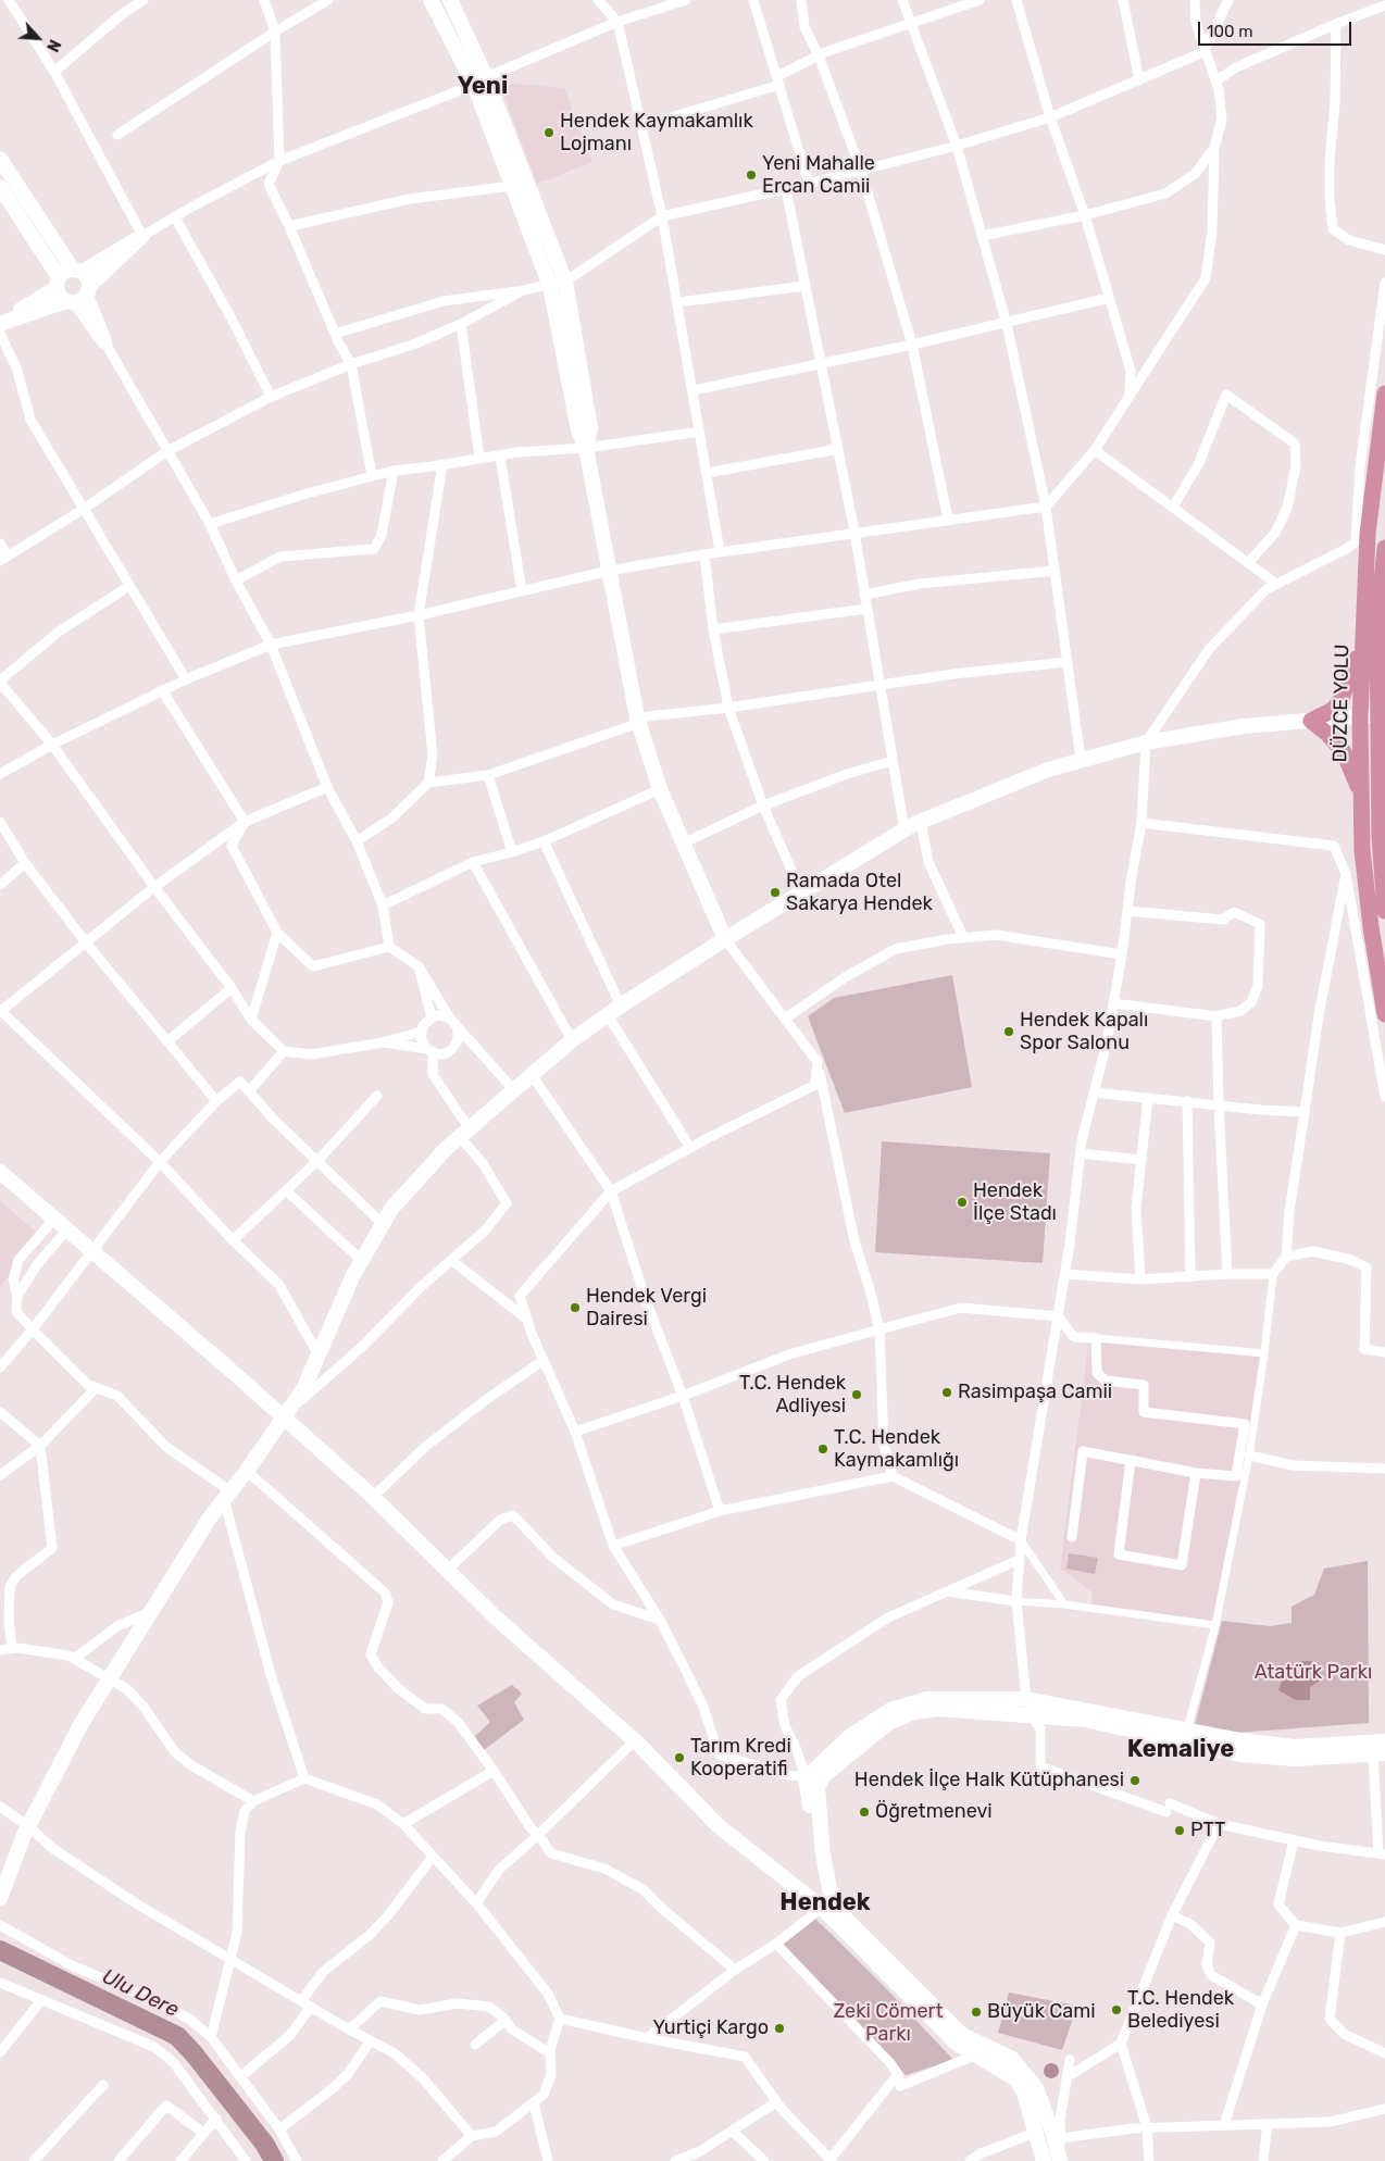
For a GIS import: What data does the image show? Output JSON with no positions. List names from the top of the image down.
{
  "streets": {
    "highway": ["DÜZCE YOLU"]
  },
  "districts": ["Yeni", "Kemaliye", "Hendek"],
  "water": ["Ulu Dere"],
  "parks": ["Atatürk Parkı", "Zeki Cömert Parkı"],
  "places": [
    "Hendek Kaymakamlık Lojmanı",
    "Yeni Mahalle Ercan Camii",
    "Ramada Otel Sakarya Hendek",
    "Hendek Kapalı Spor Salonu",
    "Hendek İlçe Stadı",
    "Hendek Vergi Dairesi",
    "Rasimpaşa Camii",
    "T.C. Hendek Adliyesi",
    "T.C. Hendek Kaymakamlığı",
    "Tarım Kredi Kooperatifi",
    "Hendek İlçe Halk Kütüphanesi",
    "Öğretmenevi",
    "PTT",
    "T.C. Hendek Belediyesi",
    "Büyük Cami",
    "Yurtiçi Kargo"
  ],
  "scale_bar": "100 m",
  "north": "bottom right"
}
